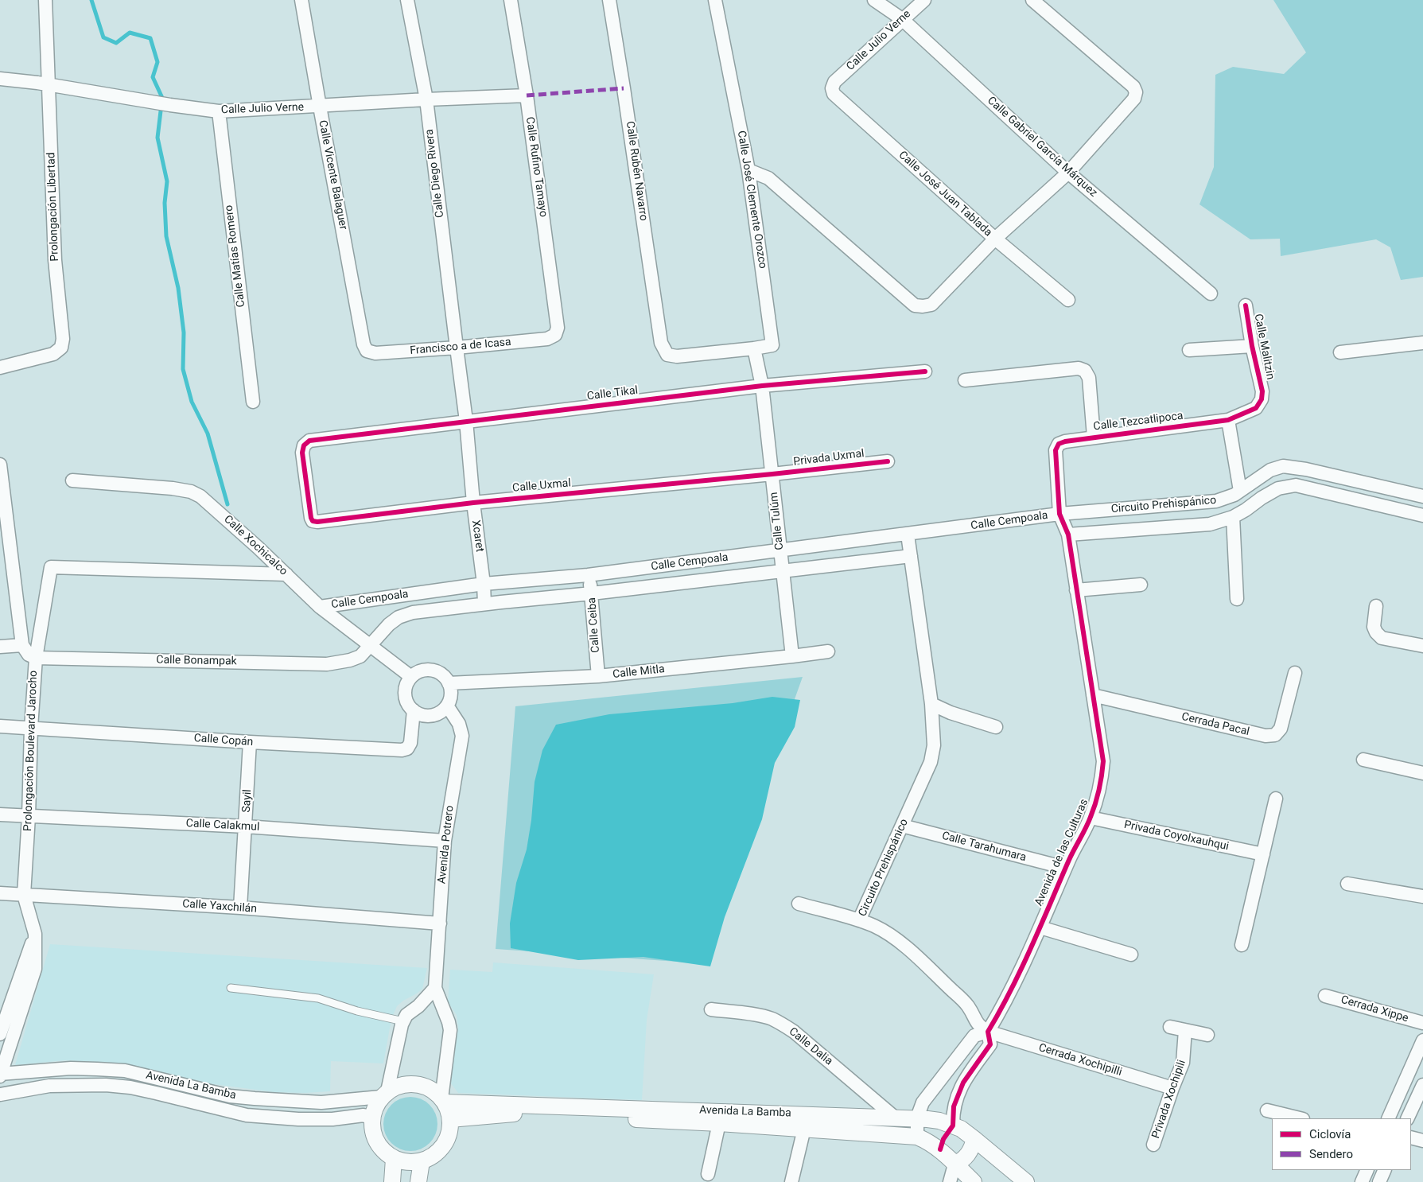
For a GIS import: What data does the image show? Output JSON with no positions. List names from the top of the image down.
{
  "streets": {
    "street": [
      "Calle Julio Verne",
      "Calle Gabriel García Márquez",
      "Calle Rufino Tamayo",
      "Calle Rubén Navarro",
      "Calle Diego Rivera",
      "Calle Vicente Balaguer",
      "Calle José Juan Tablada",
      "Calle José Clemente Orozco",
      "Prolongación Libertad",
      "Calle Matías Romero",
      "Francisco a de Icasa",
      "Calle Malitzin",
      "Calle Tikal",
      "Calle Tezcatlipoca",
      "Privada Uxmal",
      "Calle Uxmal",
      "Circuito Prehispánico",
      "Calle Tulúm",
      "Calle Cempoala",
      "Xcaret",
      "Calle Xochicalco",
      "Calle Ceiba",
      "Calle Bonampak",
      "Calle Mitla",
      "Cerrada Pacal",
      "Calle Copán",
      "Prolongación Boulevard Jarocho",
      "Sayil",
      "Calle Calakmul",
      "Privada Coyolxauhqui",
      "Avenida Potrero",
      "Calle Tarahumara",
      "Avenida de las Culturas",
      "Calle Yaxchilán",
      "Cerrada Xippe",
      "Calle Dalia",
      "Cerrada Xochipilli",
      "Avenida La Bamba",
      "Privada Xochipili"
    ]
  },
  "crossings": [
    ["Calle Julio Verne", "Calle Gabriel García Márquez"],
    ["Calle Julio Verne", "Calle Rufino Tamayo"],
    ["Calle Julio Verne", "Calle Diego Rivera"],
    ["Calle Julio Verne", "Calle Vicente Balaguer"],
    ["Calle Julio Verne", "Calle José Juan Tablada"],
    ["Calle Julio Verne", "Prolongación Libertad"],
    ["Calle Julio Verne", "Calle Matías Romero"],
    ["Calle Rufino Tamayo", "Francisco a de Icasa"],
    ["Calle Rubén Navarro", "Calle José Clemente Orozco"],
    ["Calle Diego Rivera", "Francisco a de Icasa"],
    ["Calle Diego Rivera", "Calle Tikal"],
    ["Calle Diego Rivera", "Xcaret"],
    ["Calle Vicente Balaguer", "Francisco a de Icasa"],
    ["Calle Malitzin", "Calle Tezcatlipoca"],
    ["Calle Tikal", "Calle Uxmal"],
    ["Calle Tikal", "Calle Tulúm"],
    ["Calle Tikal", "Xcaret"],
    ["Calle Tezcatlipoca", "Avenida de las Culturas"],
    ["Privada Uxmal", "Calle Uxmal"],
    ["Privada Uxmal", "Calle Tulúm"],
    ["Calle Uxmal", "Calle Tulúm"],
    ["Calle Uxmal", "Xcaret"],
    ["Circuito Prehispánico", "Calle Cempoala"],
    ["Circuito Prehispánico", "Calle Tarahumara"],
    ["Circuito Prehispánico", "Avenida de las Culturas"],
    ["Circuito Prehispánico", "Cerrada Xochipilli"],
    ["Calle Tulúm", "Calle Cempoala"],
    ["Calle Tulúm", "Calle Mitla"],
    ["Calle Cempoala", "Xcaret"],
    ["Calle Cempoala", "Calle Xochicalco"],
    ["Calle Cempoala", "Calle Ceiba"],
    ["Calle Cempoala", "Calle Bonampak"],
    ["Calle Cempoala", "Avenida de las Culturas"],
    ["Calle Xochicalco", "Calle Bonampak"],
    ["Calle Xochicalco", "Calle Mitla"],
    ["Calle Xochicalco", "Calle Copán"],
    ["Calle Xochicalco", "Prolongación Boulevard Jarocho"],
    ["Calle Xochicalco", "Avenida Potrero"],
    ["Calle Ceiba", "Calle Mitla"],
    ["Calle Bonampak", "Prolongación Boulevard Jarocho"],
    ["Calle Mitla", "Calle Copán"],
    ["Calle Mitla", "Avenida Potrero"],
    ["Cerrada Pacal", "Avenida de las Culturas"],
    ["Calle Copán", "Prolongación Boulevard Jarocho"],
    ["Calle Copán", "Sayil"],
    ["Calle Copán", "Avenida Potrero"],
    ["Prolongación Boulevard Jarocho", "Calle Calakmul"],
    ["Prolongación Boulevard Jarocho", "Calle Yaxchilán"],
    ["Prolongación Boulevard Jarocho", "Avenida La Bamba"],
    ["Sayil", "Calle Calakmul"],
    ["Sayil", "Calle Yaxchilán"],
    ["Calle Calakmul", "Avenida Potrero"],
    ["Privada Coyolxauhqui", "Avenida de las Culturas"],
    ["Avenida Potrero", "Calle Yaxchilán"],
    ["Avenida Potrero", "Avenida La Bamba"],
    ["Calle Tarahumara", "Avenida de las Culturas"],
    ["Avenida de las Culturas", "Cerrada Xochipilli"],
    ["Avenida de las Culturas", "Avenida La Bamba"],
    ["Calle Dalia", "Avenida La Bamba"],
    ["Cerrada Xochipilli", "Privada Xochipili"]
  ],
  "legend": ["Ciclovía", "Sendero"]
}
